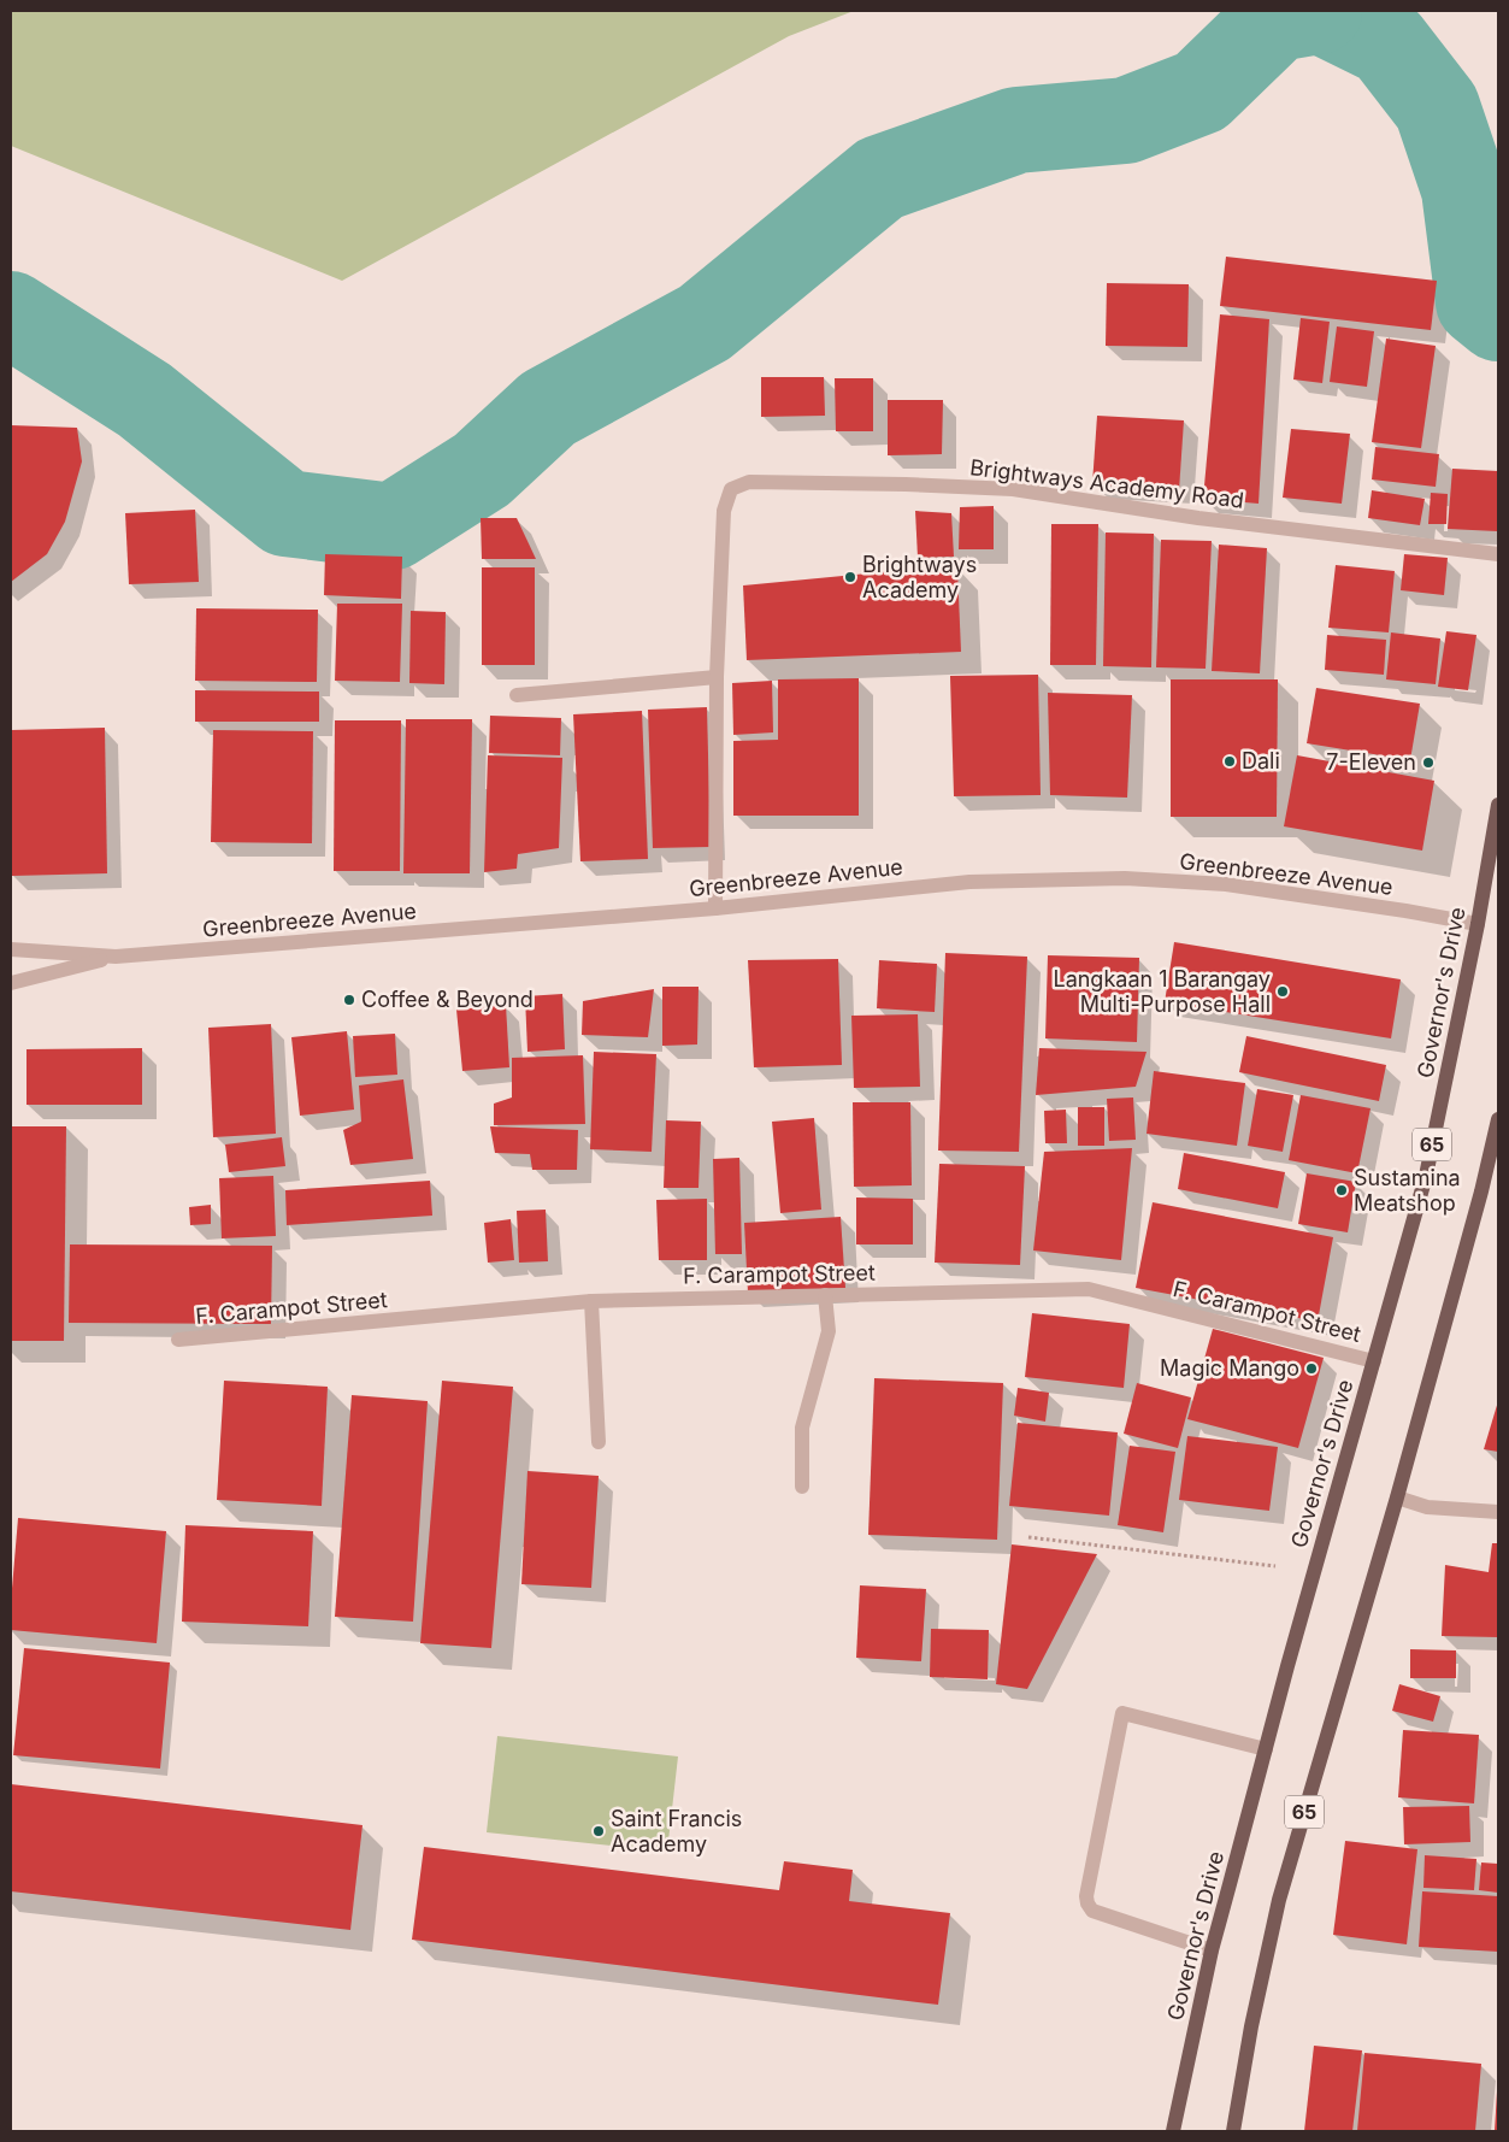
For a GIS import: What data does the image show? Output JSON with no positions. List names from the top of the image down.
{
  "streets": {
    "main road": ["Governor's Drive", "65"],
    "street": ["Brightways Academy Road", "Greenbreeze Avenue", "F. Carampot Street"]
  },
  "crossings": [
    ["Brightways Academy Road", "Greenbreeze Avenue"],
    ["Greenbreeze Avenue", "Governor's Drive"],
    ["Governor's Drive", "F. Carampot Street"]
  ],
  "places": [
    "Brightways Academy",
    "Dali",
    "7-Eleven",
    "Langkaan 1 Barangay Multi-Purpose Hall",
    "Coffee & Beyond",
    "Sustamina Meatshop",
    "Magic Mango",
    "Saint Francis Academy"
  ]
}
